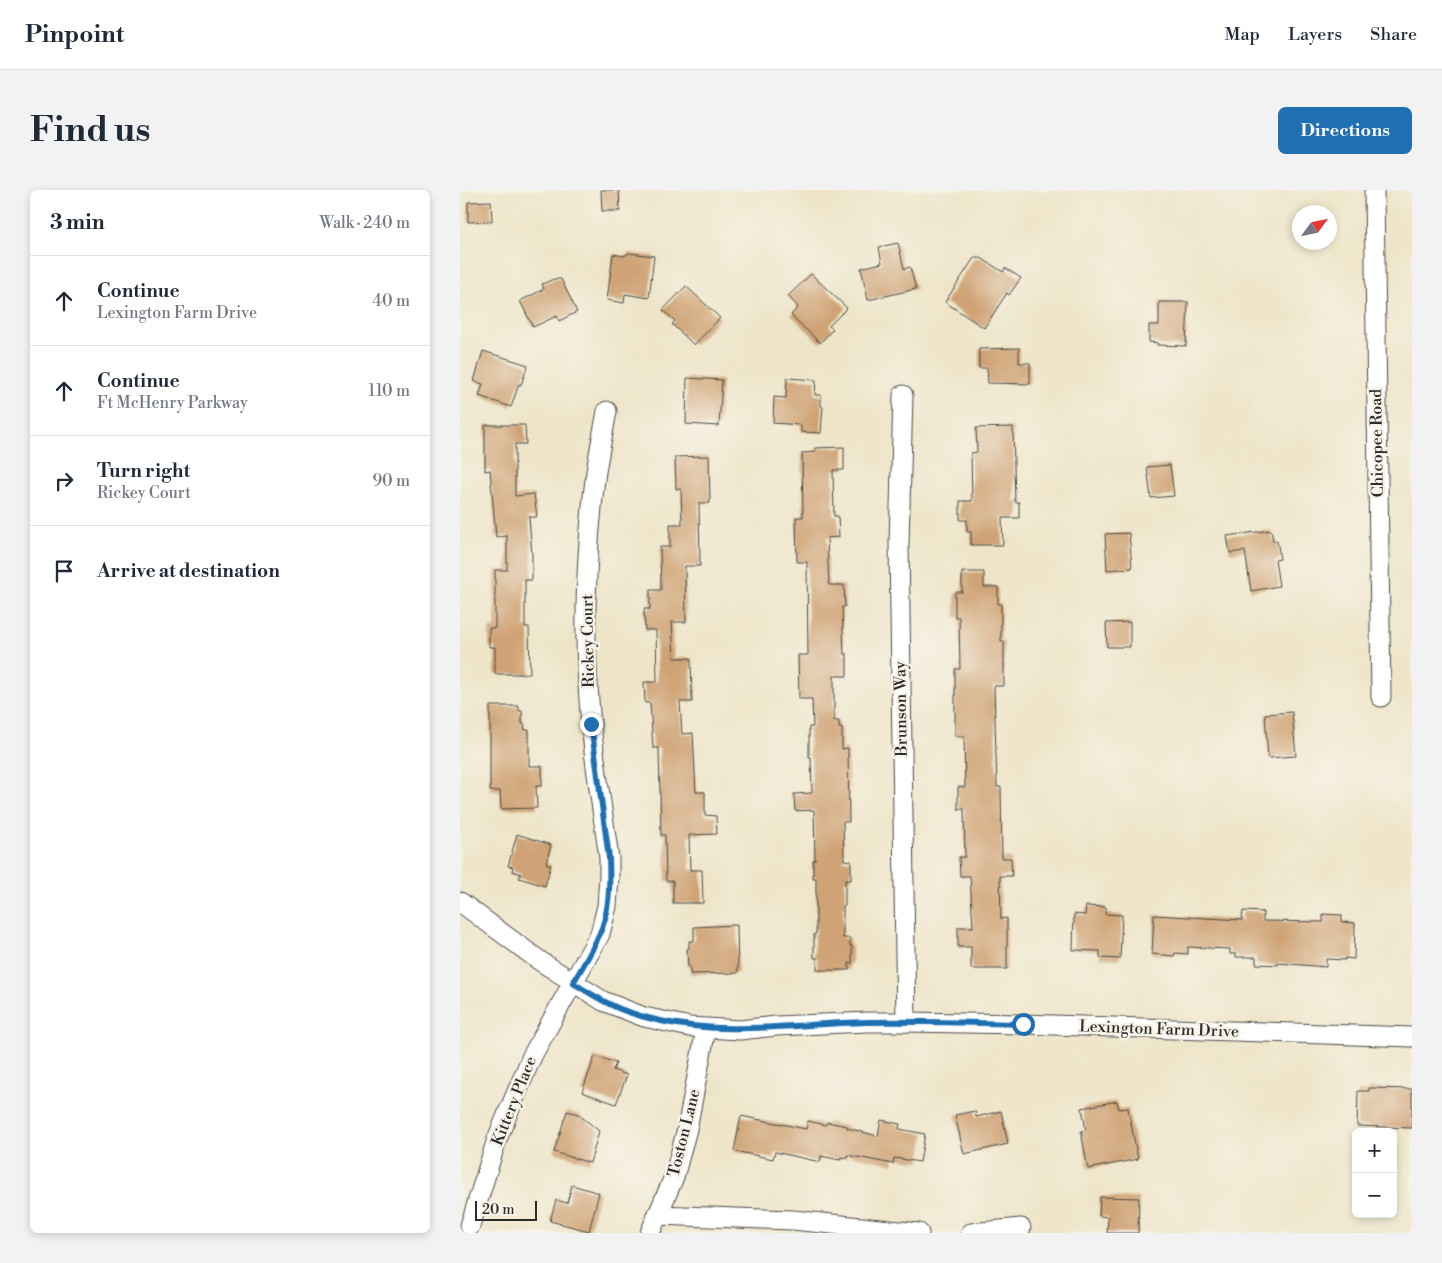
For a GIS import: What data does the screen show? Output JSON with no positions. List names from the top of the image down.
{
  "streets": {
    "street": [
      "Chicopee Road",
      "Rickey Court",
      "Brunson Way",
      "Lexington Farm Drive",
      "Kittery Place",
      "Toston Lane"
    ]
  },
  "crossings": [
    ["Rickey Court", "Lexington Farm Drive"],
    ["Rickey Court", "Kittery Place"],
    ["Brunson Way", "Lexington Farm Drive"],
    ["Lexington Farm Drive", "Kittery Place"],
    ["Lexington Farm Drive", "Toston Lane"]
  ],
  "scale_bar": "20 m",
  "north": "top right",
  "page": {
    "header": "Pinpoint",
    "nav": ["Map", "Layers", "Share"],
    "buttons": "Directions",
    "title": "Find us",
    "heading": ["3 min", "Walk · 240 m"],
    "list": [
      ["Continue", "Lexington Farm Drive", "40 m"],
      ["Continue", "Ft McHenry Parkway", "110 m"],
      ["Turn right", "Rickey Court", "90 m"],
      "Arrive at destination"
    ],
    "map_buttons": ["+", "−"],
    "scale": "20 m"
  }
}
